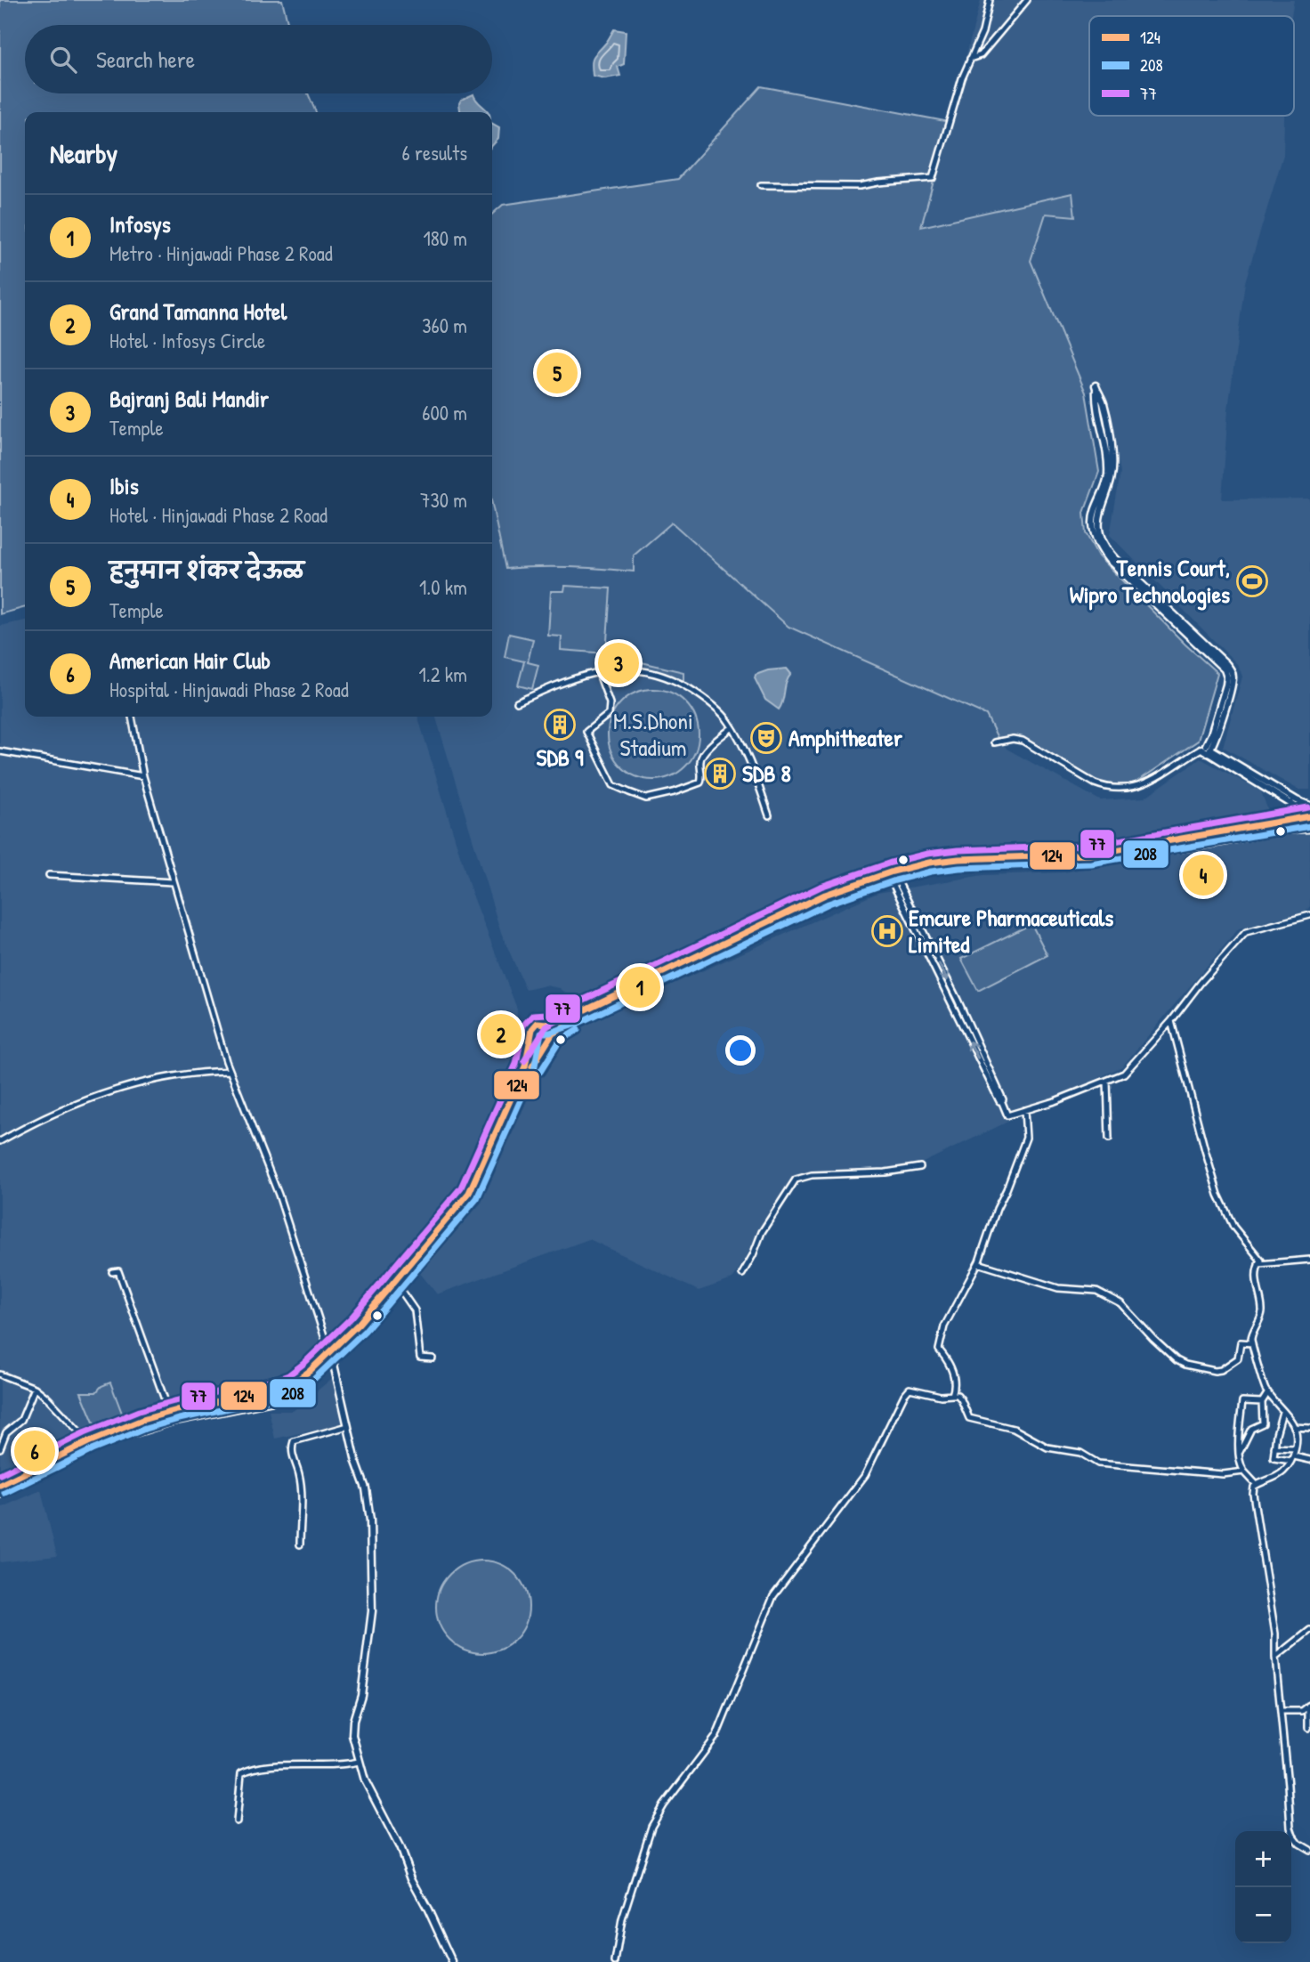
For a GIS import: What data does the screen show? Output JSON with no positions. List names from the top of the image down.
{
  "parks": ["M.S.Dhoni Stadium"],
  "places": {
    "sports": ["Tennis Court, Wipro Technologies"],
    "building": ["SDB 9", "SDB 8"],
    "theatre": ["Amphitheater"],
    "hospital": ["Emcure Pharmaceuticals Limited"]
  },
  "lines": ["transit line 77", "transit line 124", "transit line 208"],
  "legend": ["124", "208", "77"],
  "page": {
    "search": "Search here",
    "heading": ["Nearby", "6 results"],
    "list": [
      {
        "mark": "1",
        "name": "Infosys",
        "note": "Metro · Hinjawadi Phase 2 Road",
        "value": "180 m"
      },
      {
        "mark": "2",
        "name": "Grand Tamanna Hotel",
        "note": "Hotel · Infosys Circle",
        "value": "360 m"
      },
      {
        "mark": "3",
        "name": "Bajranj Bali Mandir",
        "note": "Temple",
        "value": "600 m"
      },
      {
        "mark": "4",
        "name": "Ibis",
        "note": "Hotel · Hinjawadi Phase 2 Road",
        "value": "730 m"
      },
      {
        "mark": "5",
        "name": "हनुमान शंकर देऊळ",
        "note": "Temple",
        "value": "1.0 km"
      },
      {
        "mark": "6",
        "name": "American Hair Club",
        "note": "Hospital · Hinjawadi Phase 2 Road",
        "value": "1.2 km"
      }
    ],
    "pins": [
      "5",
      "3",
      "4",
      "1",
      "2",
      "6"
    ],
    "map_buttons": ["+", "−"]
  }
}
